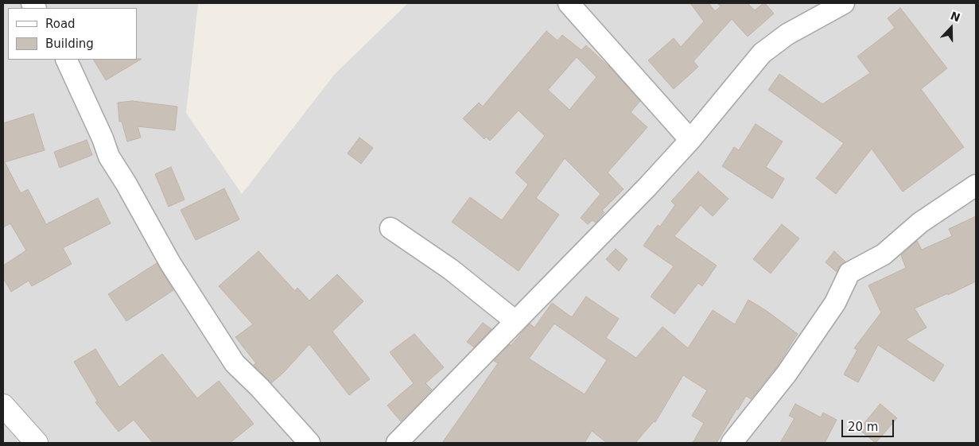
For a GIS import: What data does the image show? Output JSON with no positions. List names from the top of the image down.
{
  "legend": ["Road", "Building"],
  "scale_bar": "20 m",
  "north": "top"
}
